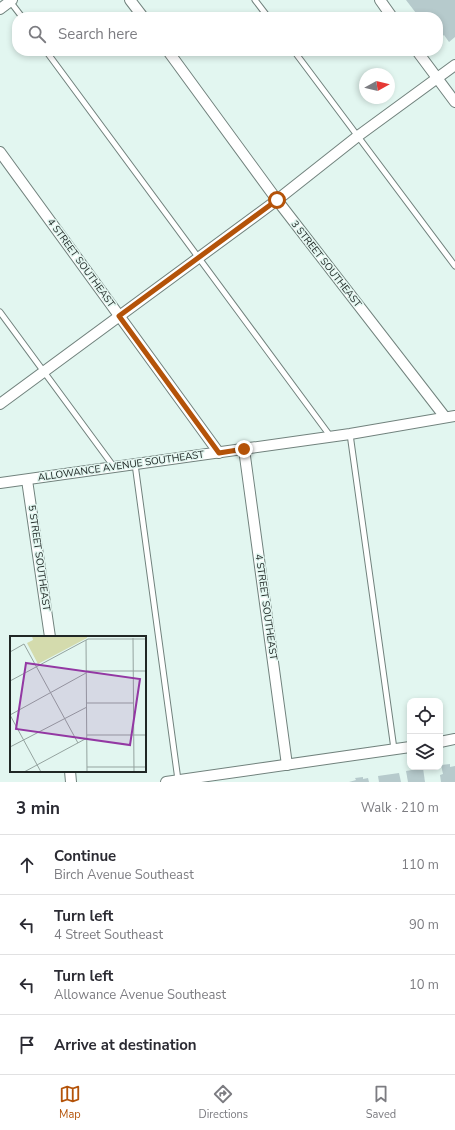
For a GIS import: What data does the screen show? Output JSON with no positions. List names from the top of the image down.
{
  "streets": {
    "street": [
      "4 STREET SOUTHEAST",
      "3 STREET SOUTHEAST",
      "ALLOWANCE AVENUE SOUTHEAST",
      "5 STREET SOUTHEAST"
    ]
  },
  "crossings": [
    ["4 STREET SOUTHEAST", "ALLOWANCE AVENUE SOUTHEAST"],
    ["3 STREET SOUTHEAST", "ALLOWANCE AVENUE SOUTHEAST"],
    ["ALLOWANCE AVENUE SOUTHEAST", "5 STREET SOUTHEAST"]
  ],
  "north": "right",
  "page": {
    "search": "Search here",
    "heading": ["3 min", "Walk · 210 m"],
    "list": [
      ["Continue", "Birch Avenue Southeast", "110 m"],
      ["Turn left", "4 Street Southeast", "90 m"],
      ["Turn left", "Allowance Avenue Southeast", "10 m"],
      "Arrive at destination"
    ],
    "nav": ["Map", "Directions", "Saved"]
  }
}
